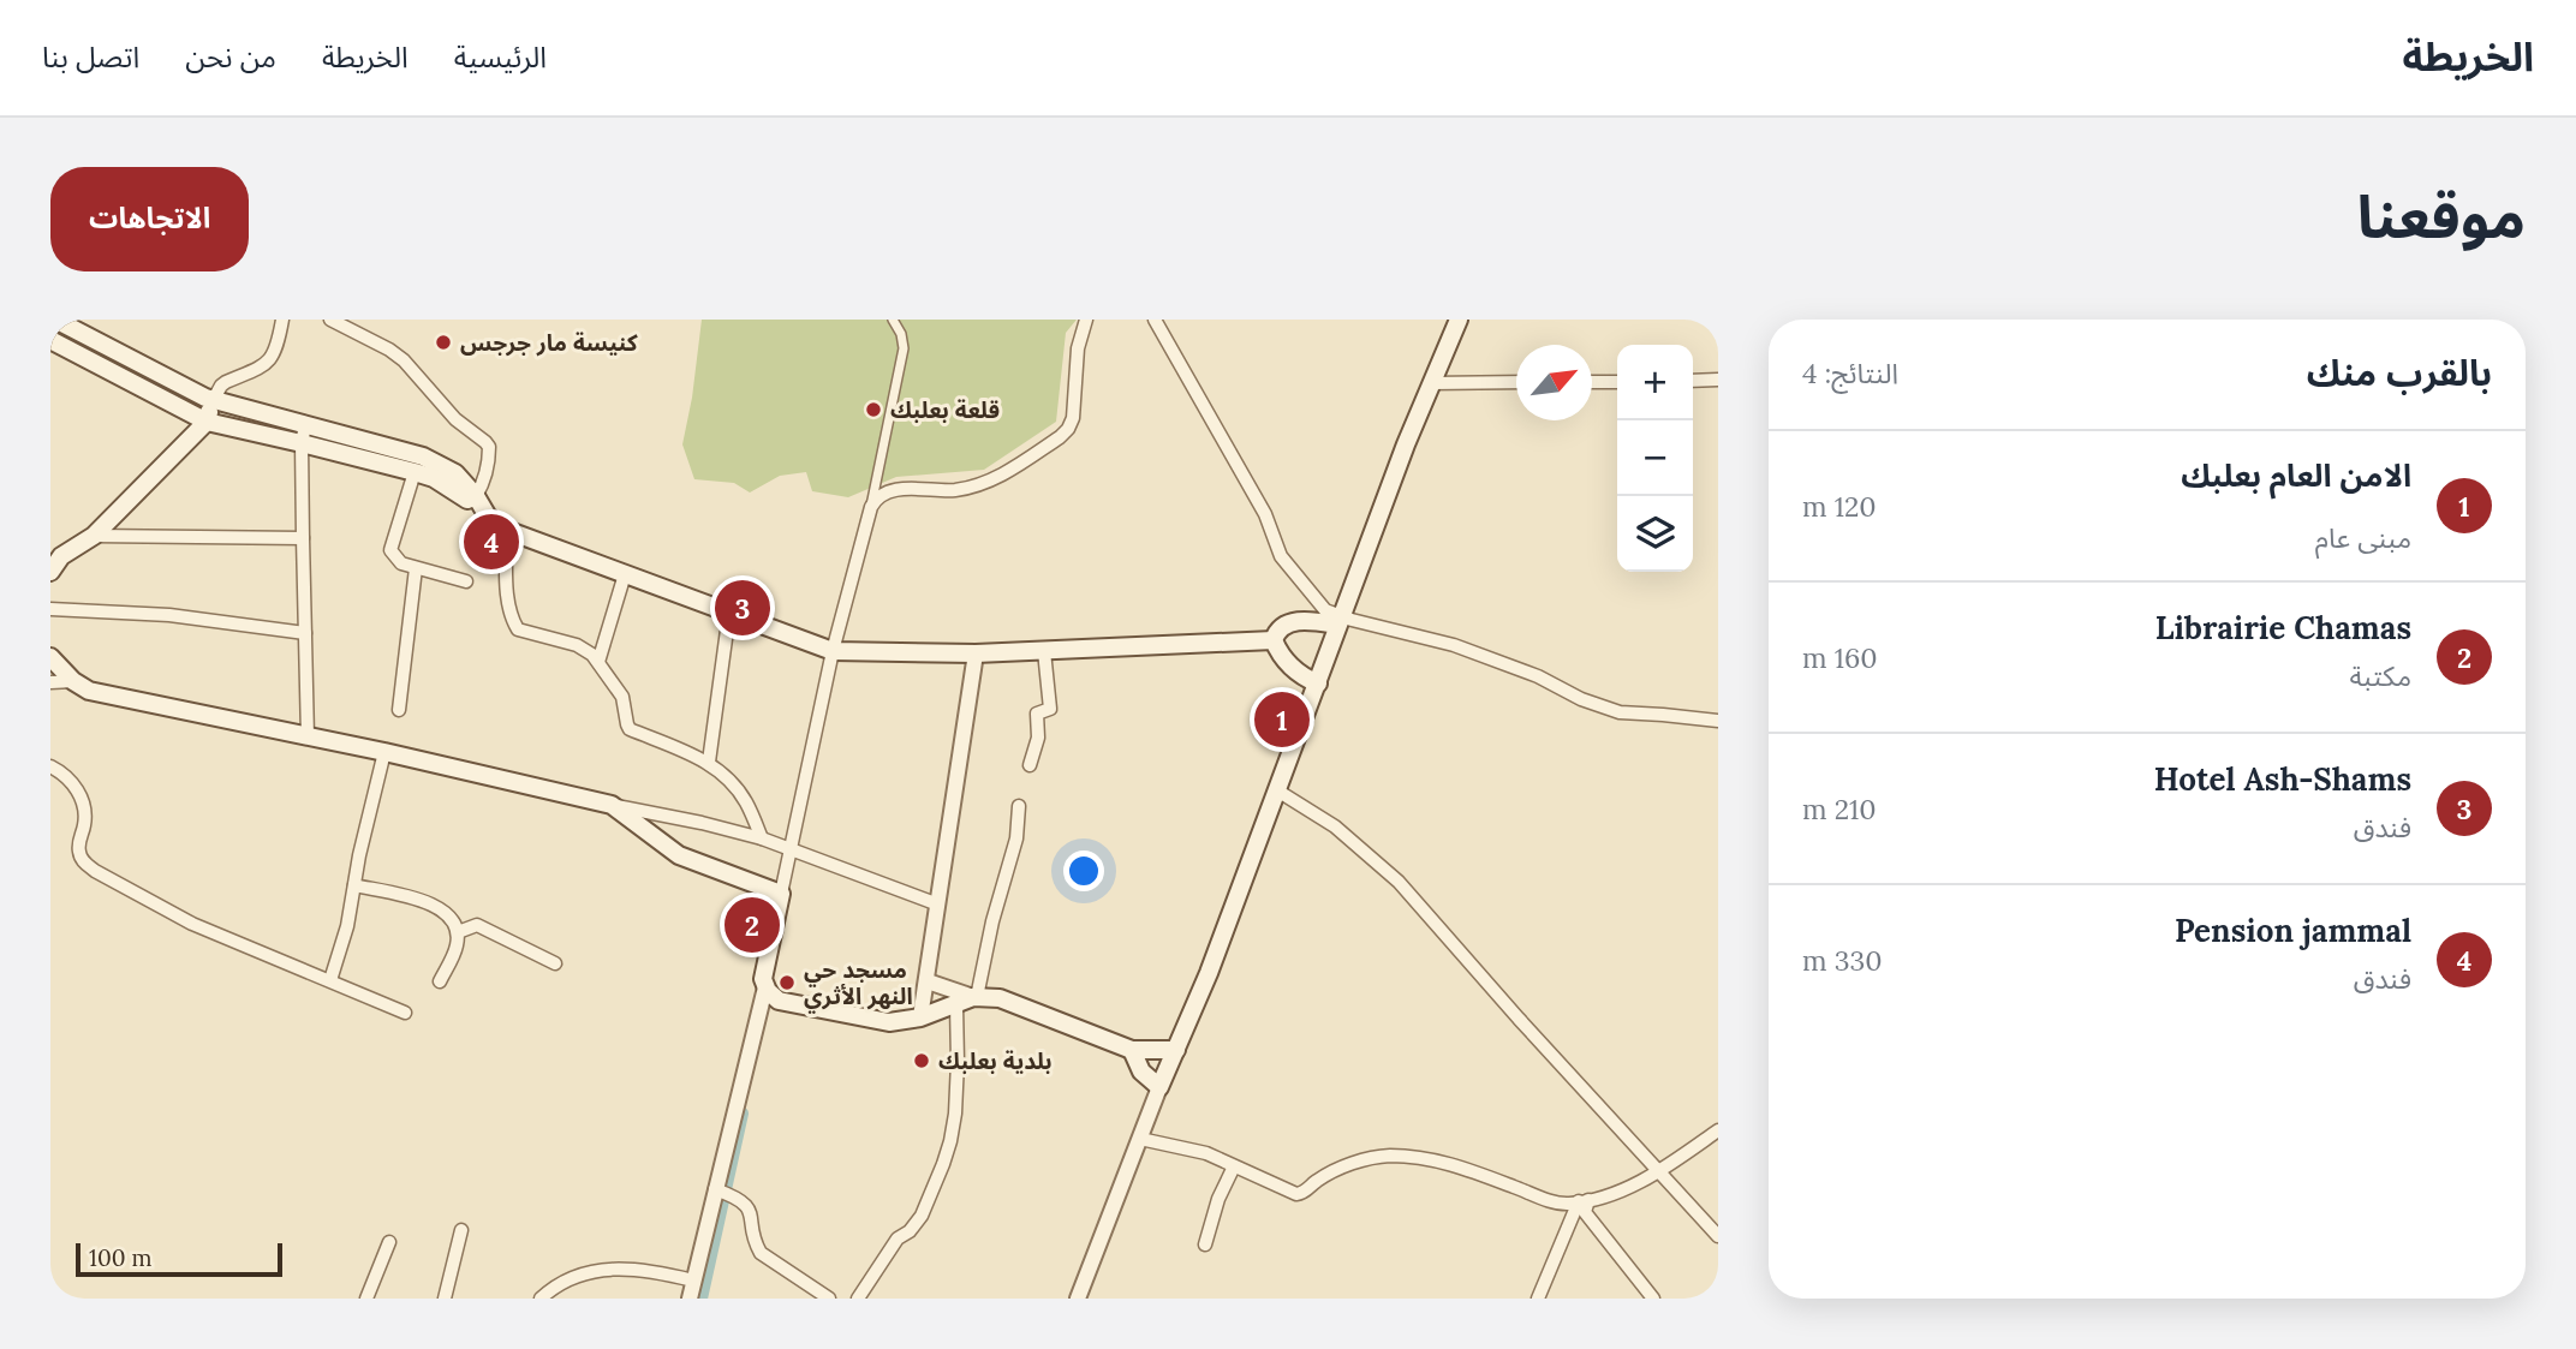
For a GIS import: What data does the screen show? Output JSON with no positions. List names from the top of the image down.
{
  "places": [
    "كنيسة مار جرجس",
    "قلعة بعلبك",
    "مسجد حي النهر الأثري",
    "بلدية بعلبك"
  ],
  "scale_bar": "100 m",
  "north": "top right",
  "page": {
    "header": "الخريطة",
    "nav": [
      "الرئيسية",
      "الخريطة",
      "من نحن",
      "اتصل بنا"
    ],
    "title": "موقعنا",
    "buttons": "الاتجاهات",
    "heading": ["بالقرب منك", "النتائج: 4"],
    "map_buttons": ["+", "−"],
    "list": [
      {
        "mark": "1",
        "name": "الامن العام بعلبك",
        "note": "مبنى عام",
        "value": "120 m"
      },
      {
        "mark": "2",
        "name": "Librairie Chamas",
        "note": "مكتبة",
        "value": "160 m"
      },
      {
        "mark": "3",
        "name": "Hotel Ash-Shams",
        "note": "فندق",
        "value": "210 m"
      },
      {
        "mark": "4",
        "name": "Pension jammal",
        "note": "فندق",
        "value": "330 m"
      }
    ],
    "pins": [
      "4",
      "3",
      "1",
      "2"
    ],
    "scale": "100 m"
  }
}
